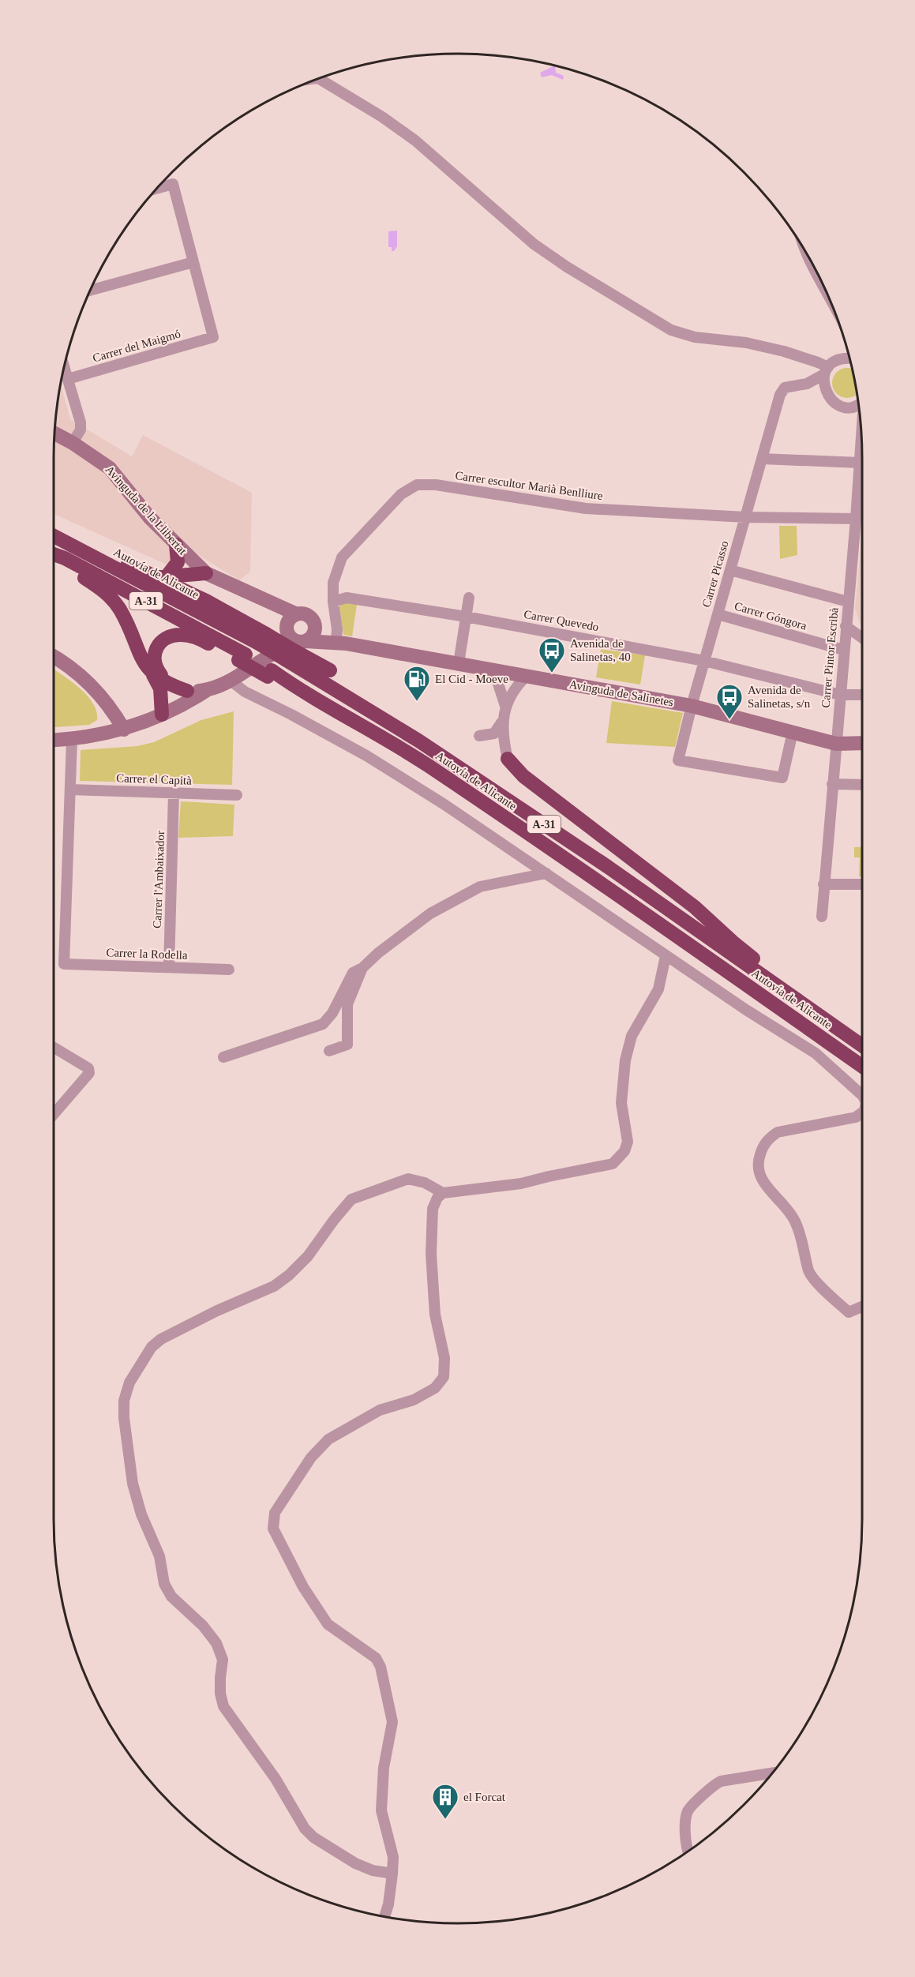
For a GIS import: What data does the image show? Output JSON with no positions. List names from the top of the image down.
{
  "streets": {
    "highway": ["Autovía de Alicante", "A-31"],
    "street": [
      "Carrer del Maigmó",
      "Carrer escultor Marià Benlliure",
      "Avinguda de la Llibertat",
      "Carrer Picasso",
      "Carrer Góngora",
      "Carrer Quevedo",
      "Carrer Pintor Escribà",
      "Avinguda de Salinetes",
      "Carrer el Capità",
      "Carrer l'Ambaixador",
      "Carrer la Rodella"
    ]
  },
  "crossings": [
    ["Carrer escultor Marià Benlliure", "Carrer Picasso"],
    ["Carrer escultor Marià Benlliure", "Carrer Quevedo"],
    ["Carrer escultor Marià Benlliure", "Carrer Pintor Escribà"],
    ["Carrer escultor Marià Benlliure", "Avinguda de Salinetes"],
    ["Avinguda de la Llibertat", "Autovía de Alicante"],
    ["Avinguda de la Llibertat", "Avinguda de Salinetes"],
    ["Autovía de Alicante", "Avinguda de Salinetes"],
    ["Carrer Picasso", "Carrer Góngora"],
    ["Carrer Picasso", "Carrer Quevedo"],
    ["Carrer Picasso", "Avinguda de Salinetes"],
    ["Carrer Góngora", "Carrer Pintor Escribà"],
    ["Carrer Quevedo", "Carrer Pintor Escribà"],
    ["Carrer Pintor Escribà", "Avinguda de Salinetes"],
    ["Carrer el Capità", "Carrer l'Ambaixador"],
    ["Carrer el Capità", "Carrer la Rodella"],
    ["Carrer l'Ambaixador", "Carrer la Rodella"]
  ],
  "places": {
    "bus stop": ["Avenida de Salinetas, 40", "Avenida de Salinetas, s/n"],
    "fuel station": ["El Cid - Moeve"],
    "building": ["el Forcat"]
  }
}
